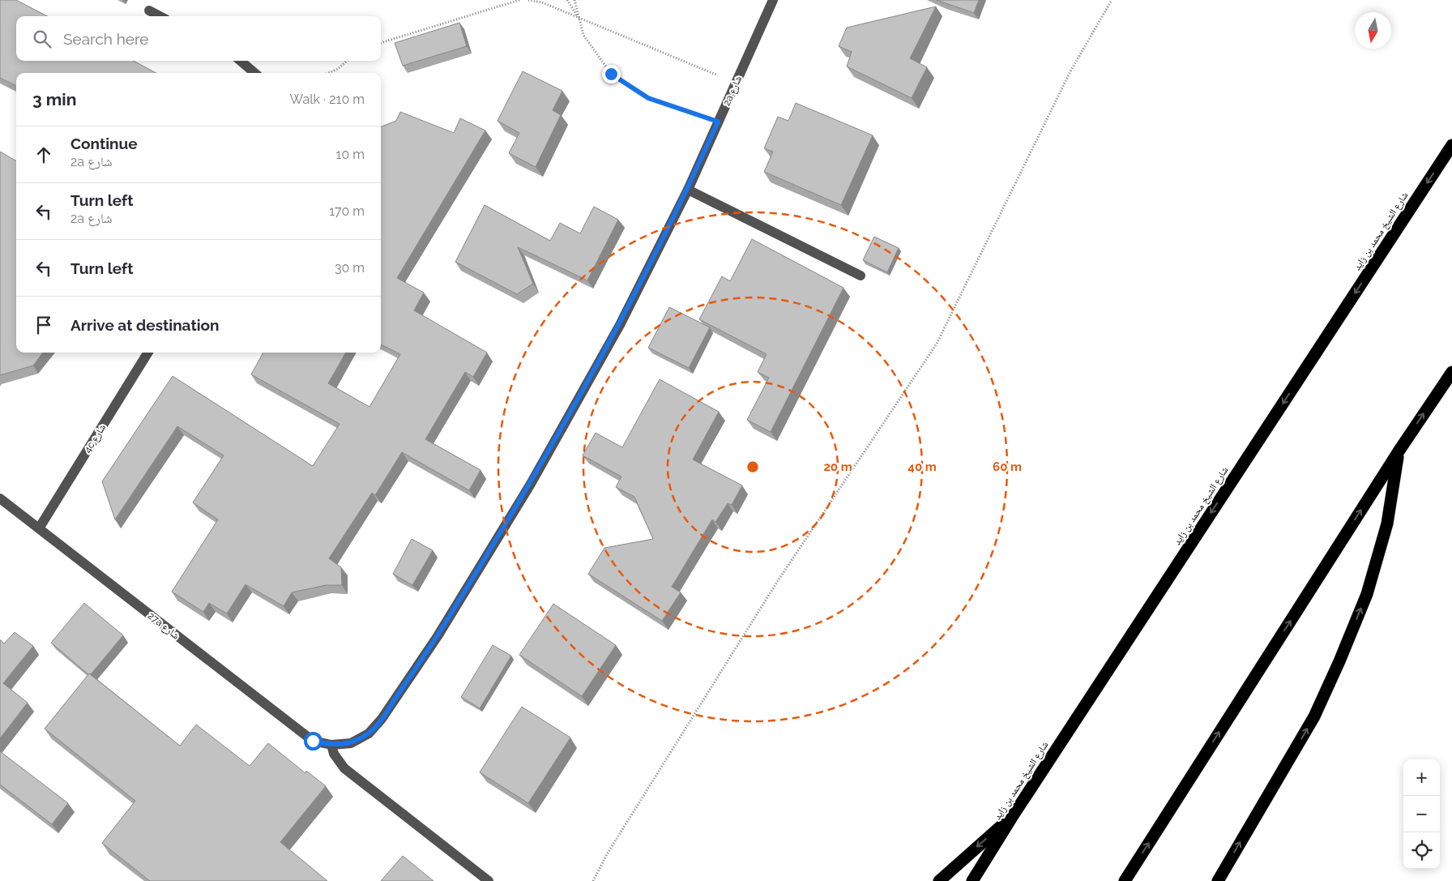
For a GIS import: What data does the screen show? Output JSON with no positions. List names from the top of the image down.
{
  "streets": {
    "highway": ["شارع الشيخ محمد بن زايد"],
    "street": ["2a شارع", "4c شارع", "27a شارع"]
  },
  "crossings": [
    ["2a شارع", "27a شارع"],
    ["4c شارع", "27a شارع"]
  ],
  "one_way": ["شارع الشيخ محمد بن زايد"],
  "north": "bottom",
  "page": {
    "search": "Search here",
    "heading": ["3 min", "Walk · 210 m"],
    "list": [
      ["Continue", "2a شارع", "10 m"],
      ["Turn left", "2a شارع", "170 m"],
      ["Turn left", "30 m"],
      "Arrive at destination"
    ],
    "map_buttons": ["+", "−"]
  },
  "rings": ["20 m", "40 m", "60 m"]
}
